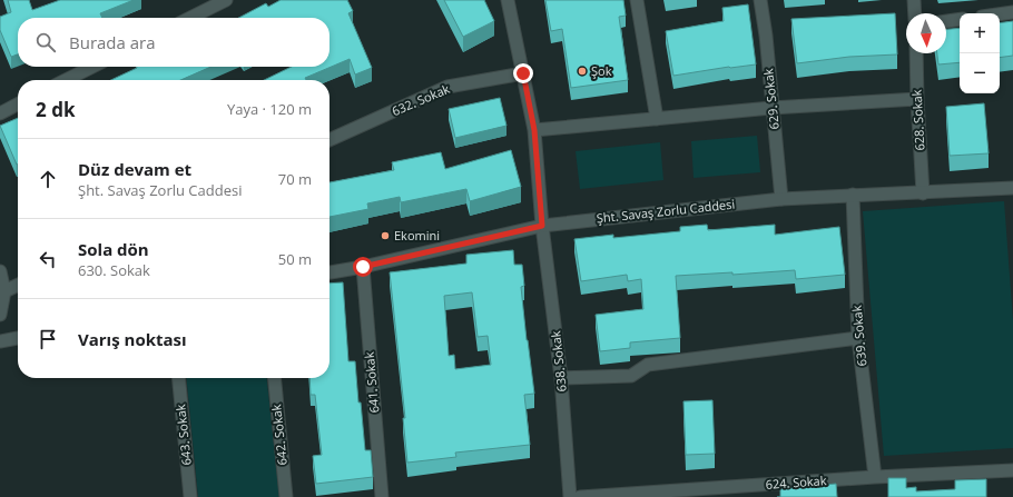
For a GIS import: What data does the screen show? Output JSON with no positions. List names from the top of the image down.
{
  "streets": {
    "street": [
      "629. Sokak",
      "632. Sokak",
      "628. Sokak",
      "Şht. Savaş Zorlu Caddesi",
      "639. Sokak",
      "638. Sokak",
      "641. Sokak",
      "643. Sokak",
      "642. Sokak",
      "624. Sokak"
    ]
  },
  "crossings": [
    ["629. Sokak", "Şht. Savaş Zorlu Caddesi"],
    ["632. Sokak", "638. Sokak"],
    ["628. Sokak", "Şht. Savaş Zorlu Caddesi"],
    ["Şht. Savaş Zorlu Caddesi", "639. Sokak"],
    ["Şht. Savaş Zorlu Caddesi", "638. Sokak"],
    ["Şht. Savaş Zorlu Caddesi", "641. Sokak"],
    ["639. Sokak", "624. Sokak"]
  ],
  "places": ["Şok", "Ekomini"],
  "north": "bottom",
  "page": {
    "map_buttons": ["+", "−"],
    "search": "Burada ara",
    "heading": ["2 dk", "Yaya · 120 m"],
    "list": [
      ["Düz devam et", "Şht. Savaş Zorlu Caddesi", "70 m"],
      ["Sola dön", "630. Sokak", "50 m"],
      "Varış noktası"
    ]
  }
}
